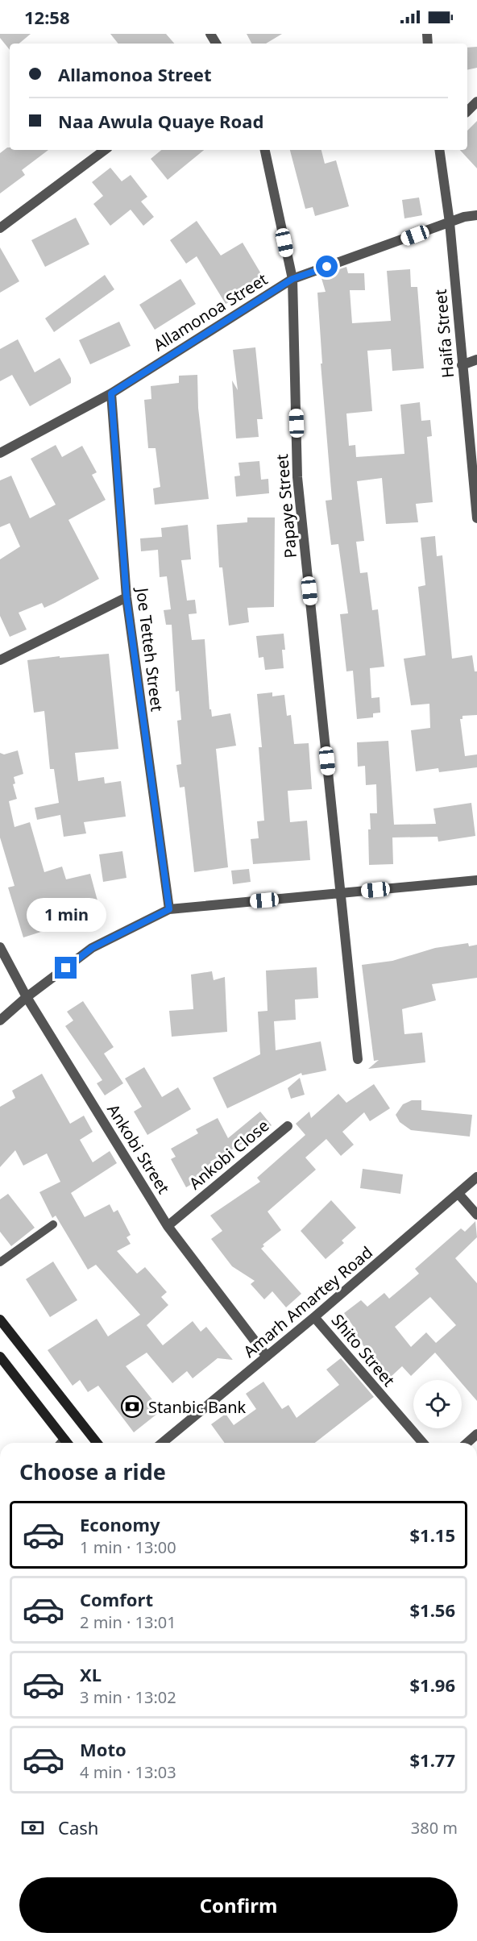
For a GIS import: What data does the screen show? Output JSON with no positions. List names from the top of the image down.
{
  "streets": {
    "street": [
      "Allamonoa Street",
      "Haifa Street",
      "Papaye Street",
      "Joe Tetteh Street",
      "Ankobi Street",
      "Ankobi Close",
      "Amarh Amartey Road",
      "Shito Street"
    ]
  },
  "crossings": [
    ["Allamonoa Street", "Haifa Street"],
    ["Allamonoa Street", "Papaye Street"],
    ["Allamonoa Street", "Joe Tetteh Street"],
    ["Ankobi Street", "Ankobi Close"],
    ["Ankobi Street", "Amarh Amartey Road"],
    ["Amarh Amartey Road", "Shito Street"]
  ],
  "places": {
    "bank": ["Stanbic Bank"]
  },
  "page": {
    "status": "12:58",
    "banner": ["Allamonoa Street", "Naa Awula Quaye Road"],
    "bubble": "1 min",
    "heading": "Choose a ride",
    "list": [
      {
        "name": "Economy",
        "note": "1 min · 13:00",
        "value": "$1.15"
      },
      {
        "name": "Comfort",
        "note": "2 min · 13:01",
        "value": "$1.56"
      },
      {
        "name": "XL",
        "note": "3 min · 13:02",
        "value": "$1.96"
      },
      {
        "name": "Moto",
        "note": "4 min · 13:03",
        "value": "$1.77"
      }
    ],
    "pay": ["Cash", "380 m"],
    "buttons": "Confirm"
  }
}
